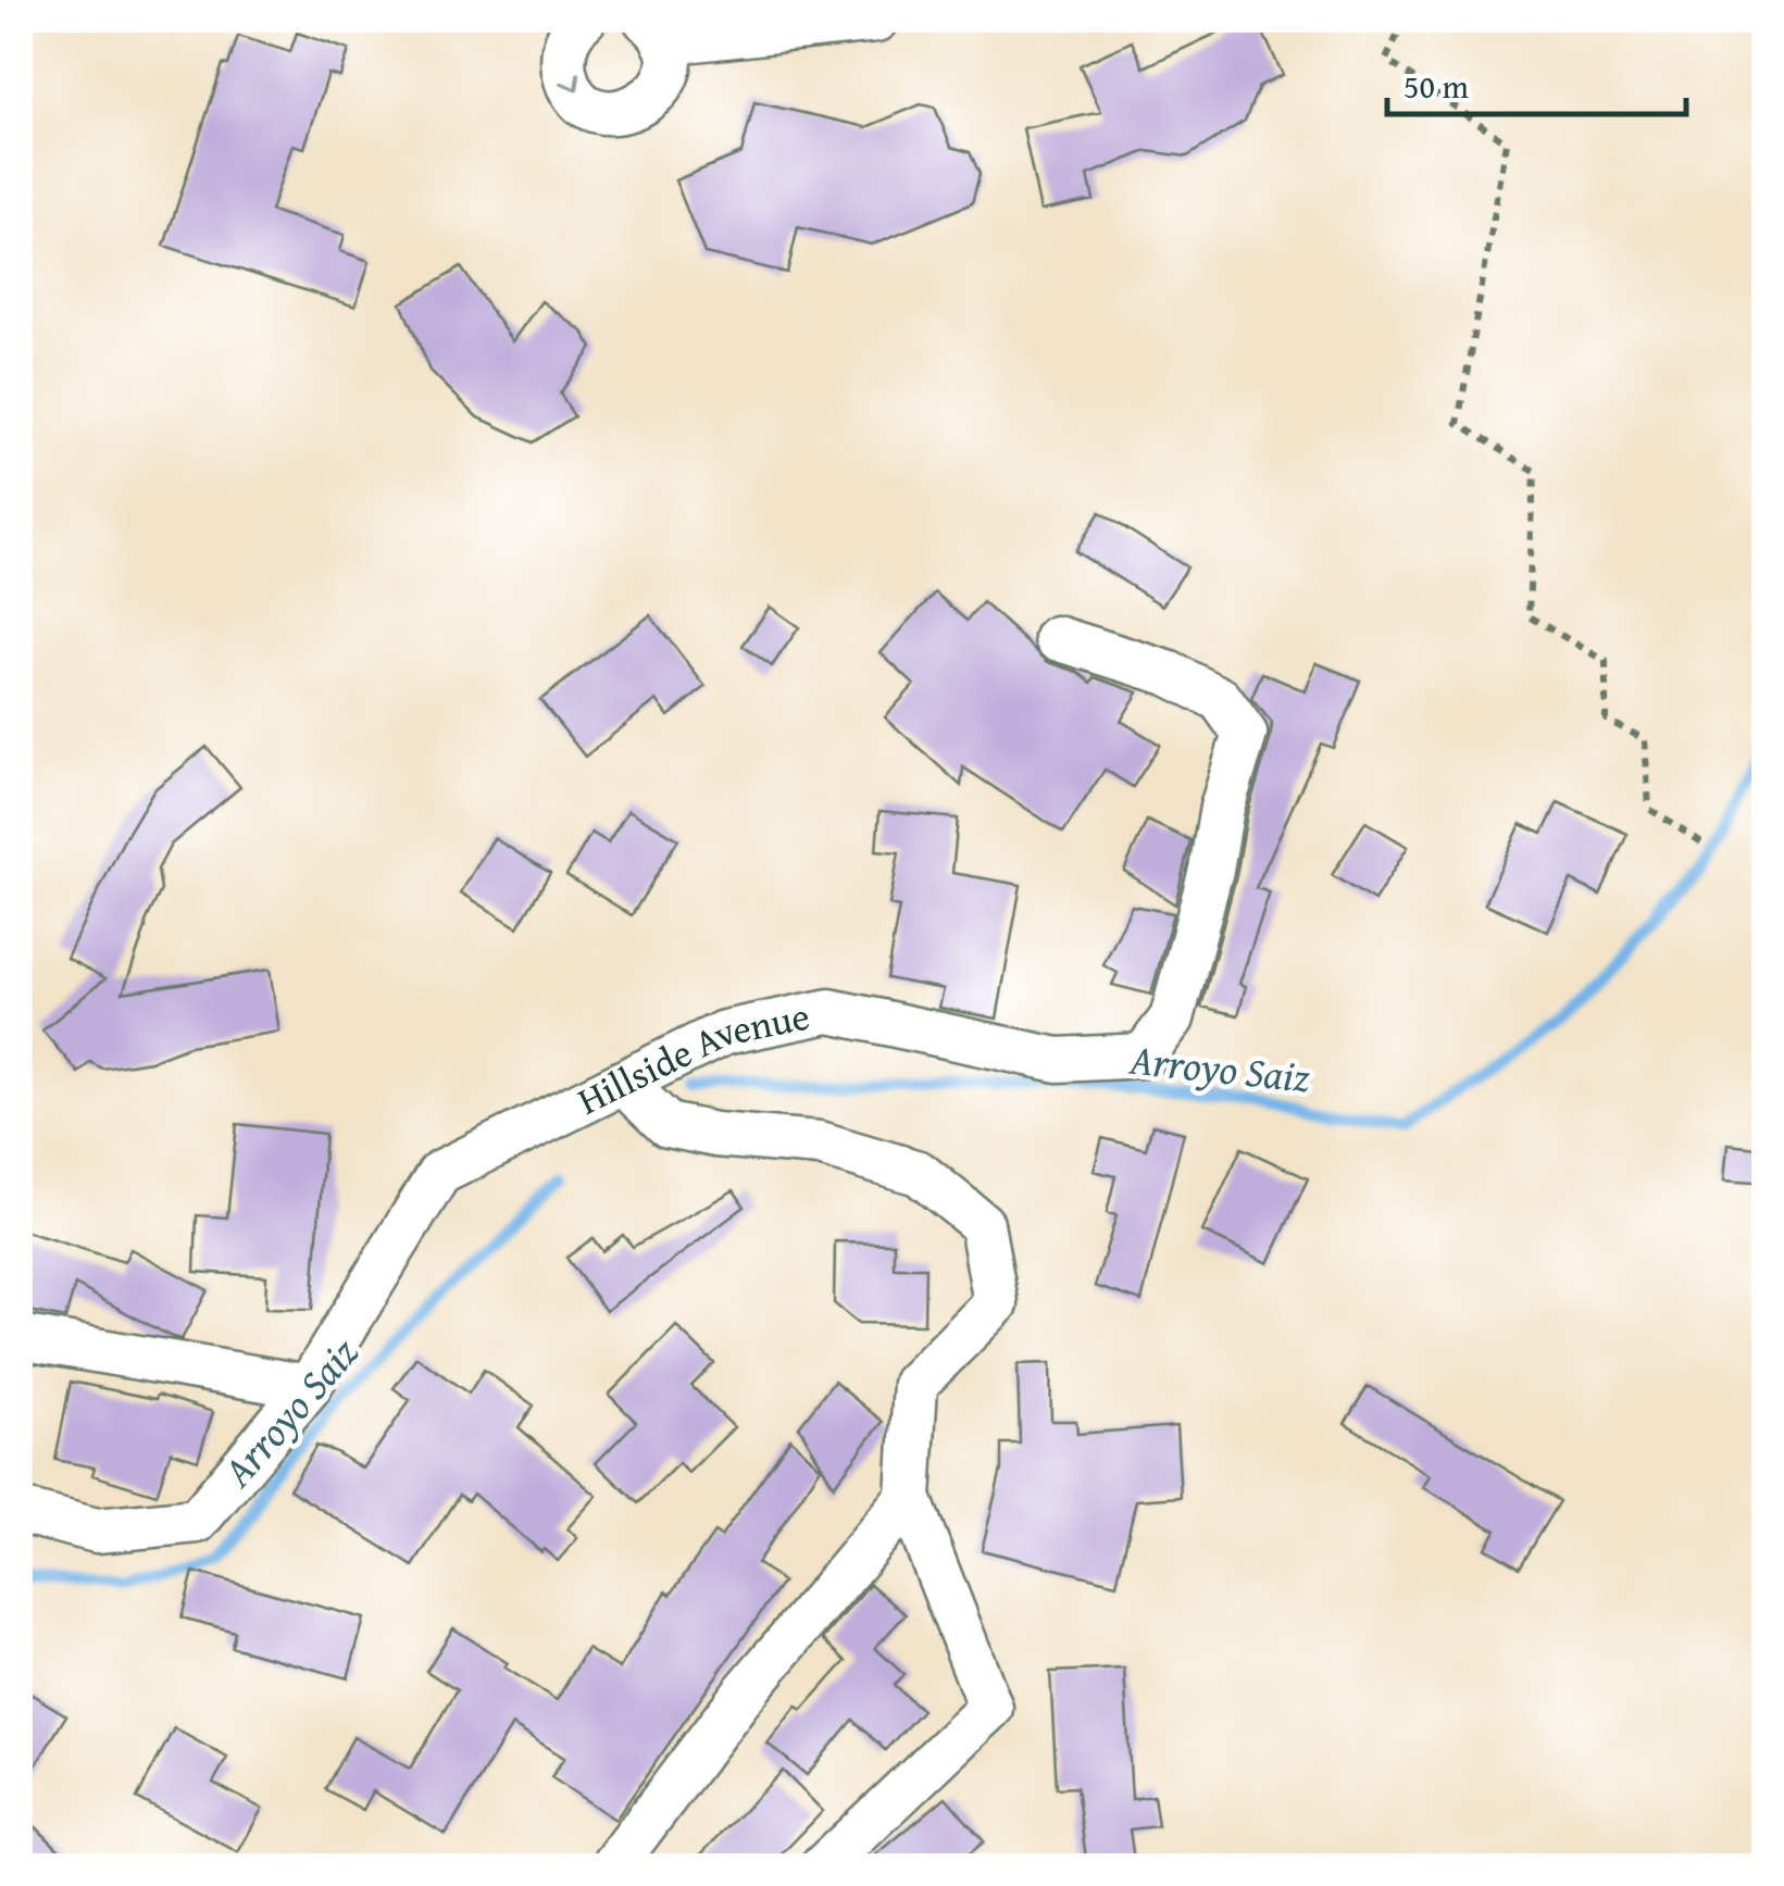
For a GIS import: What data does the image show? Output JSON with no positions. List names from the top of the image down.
{
  "streets": {
    "street": ["Hillside Avenue"]
  },
  "water": ["Arroyo Saiz"],
  "scale_bar": "50 m"
}
